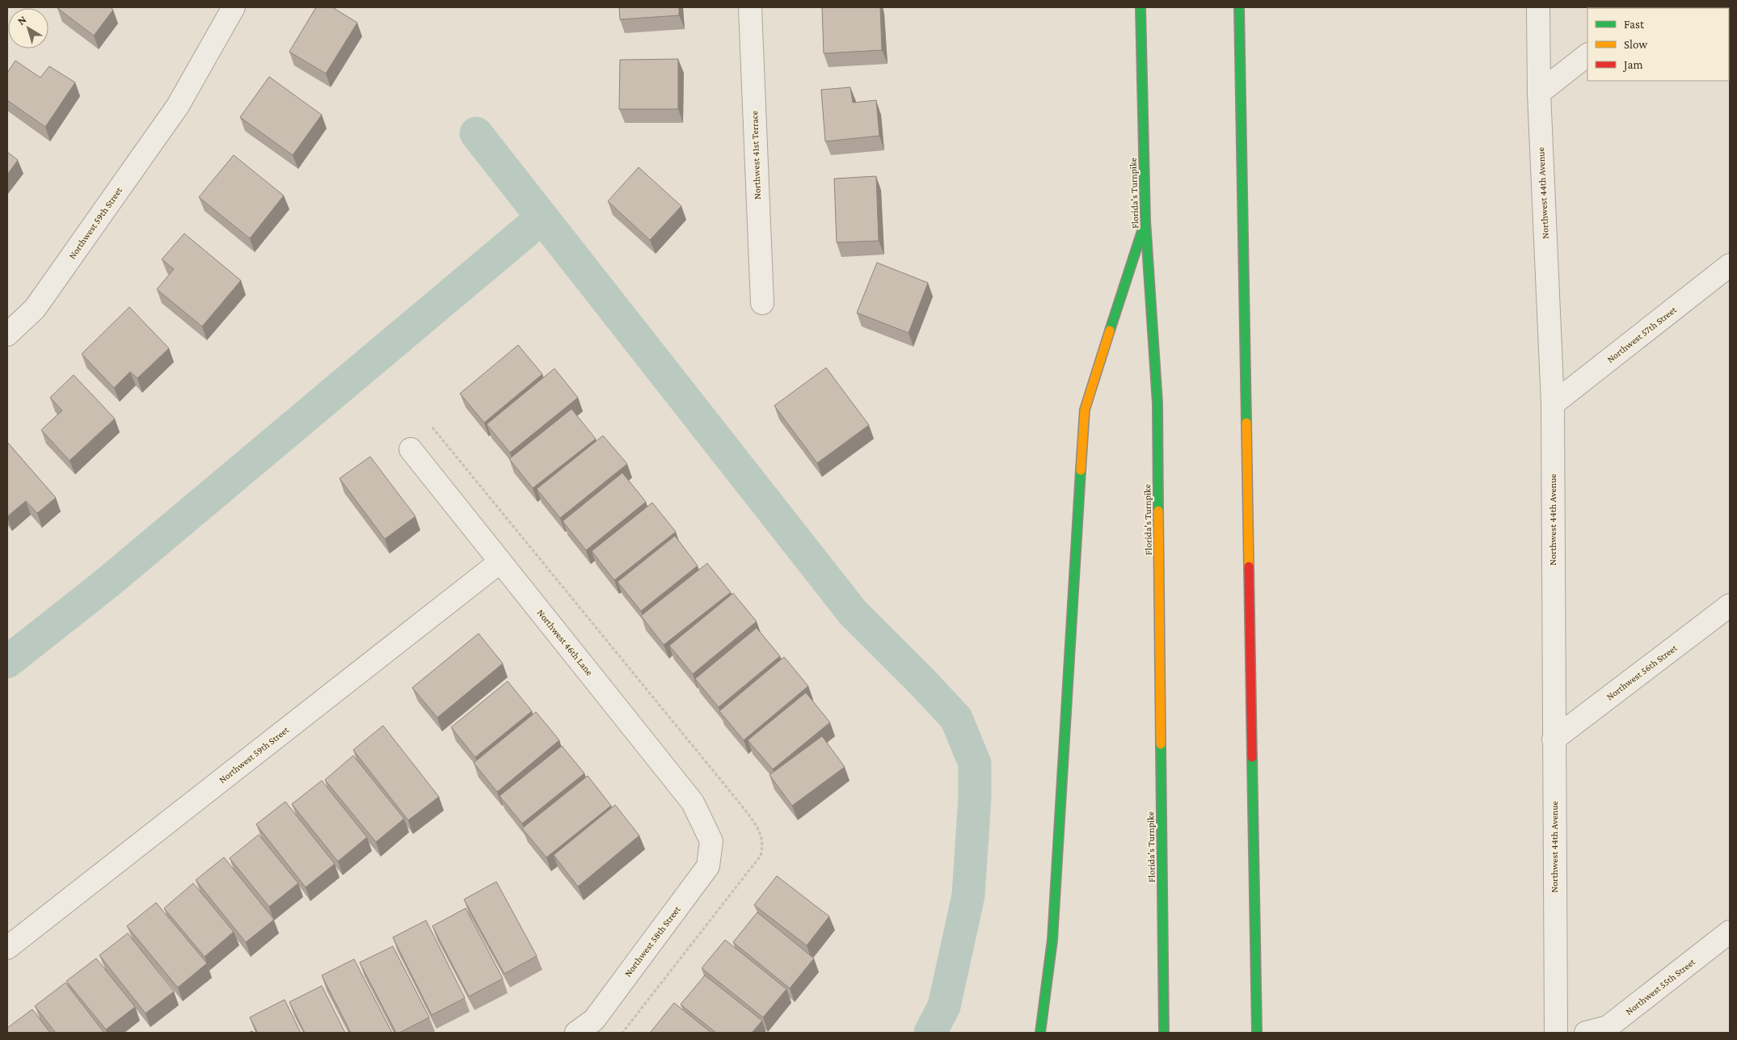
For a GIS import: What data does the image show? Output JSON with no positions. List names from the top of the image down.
{
  "streets": {
    "highway": ["Florida's Turnpike"],
    "street": [
      "Northwest 41st Terrace",
      "Northwest 44th Avenue",
      "Northwest 59th Street",
      "Northwest 57th Street",
      "Northwest 46th Lane",
      "Northwest 56th Street",
      "Northwest 58th Street",
      "Northwest 55th Street"
    ]
  },
  "crossings": [
    ["Northwest 44th Avenue", "Northwest 57th Street"],
    ["Northwest 44th Avenue", "Northwest 56th Street"],
    ["Northwest 59th Street", "Northwest 46th Lane"],
    ["Northwest 46th Lane", "Northwest 58th Street"]
  ],
  "legend": ["Fast", "Slow", "Jam"],
  "north": "top left"
}
